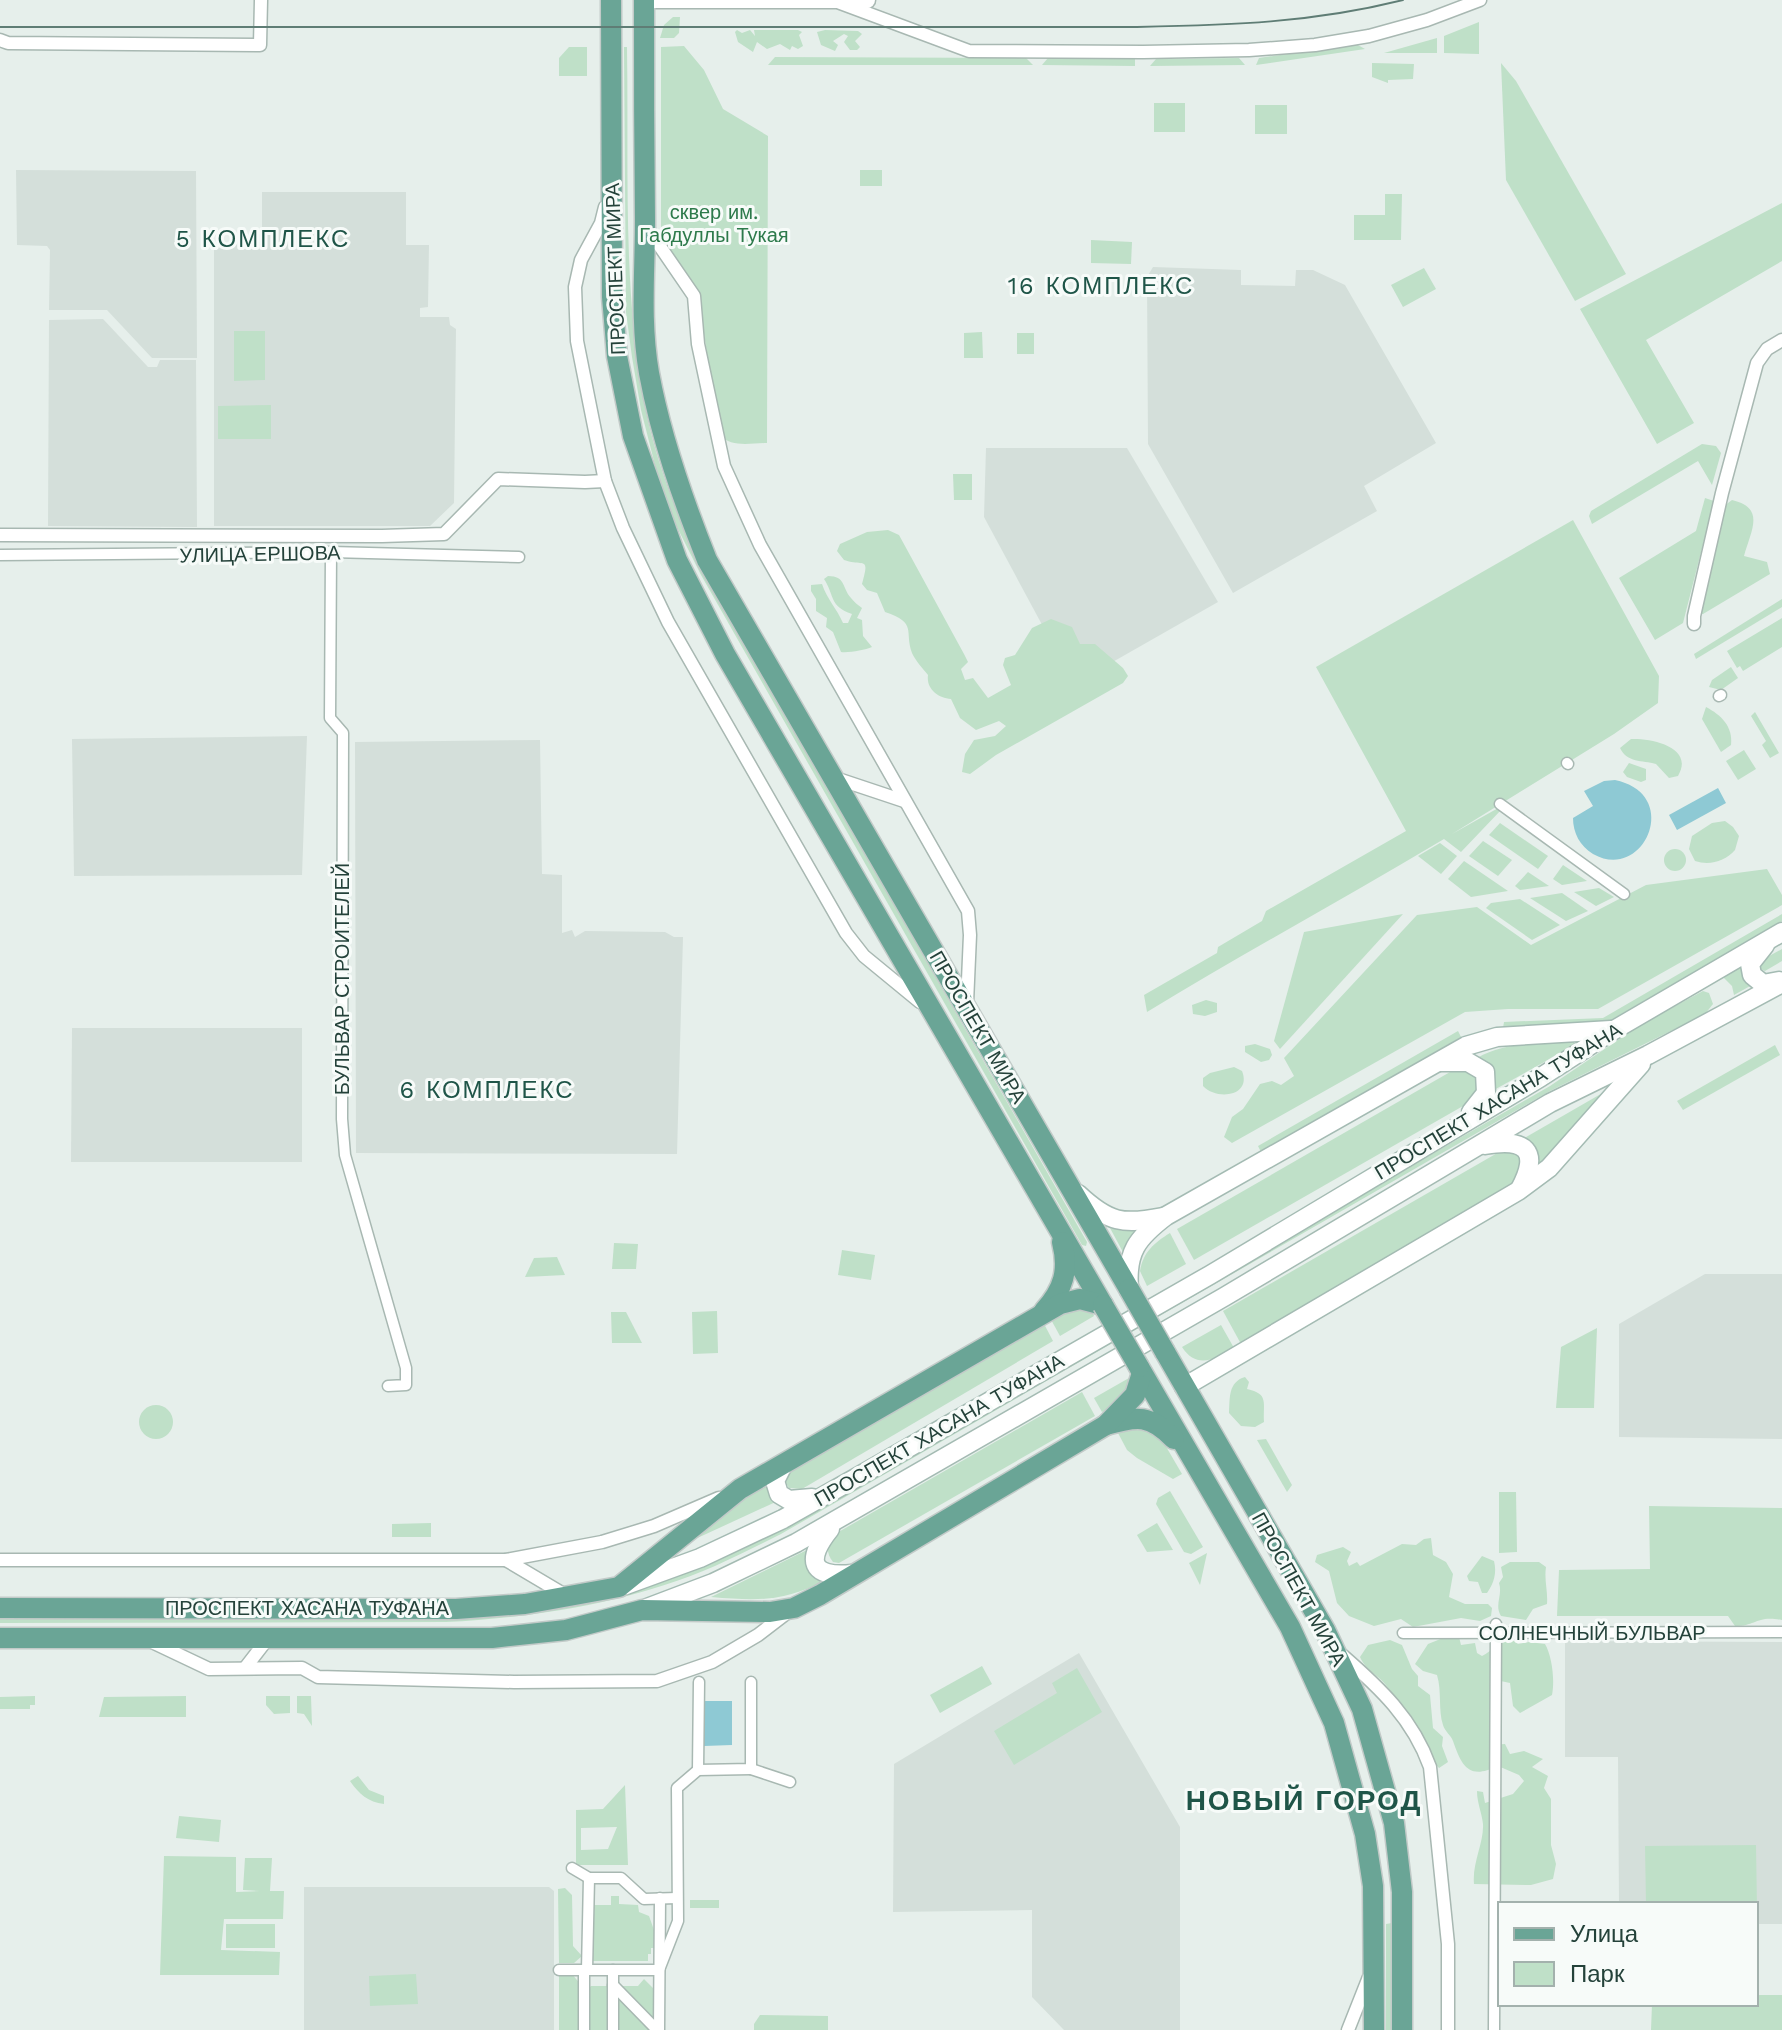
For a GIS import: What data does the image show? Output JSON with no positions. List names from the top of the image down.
{
  "streets": {
    "main road": ["ПРОСПЕКТ МИРА", "ПРОСПЕКТ ХАСАНА ТУФАНА"],
    "street": ["УЛИЦА ЕРШОВА", "БУЛЬВАР СТРОИТЕЛЕЙ", "СОЛНЕЧНЫЙ БУЛЬВАР"]
  },
  "crossings": [
    ["УЛИЦА ЕРШОВА", "БУЛЬВАР СТРОИТЕЛЕЙ"]
  ],
  "districts": [
    "5 КОМПЛЕКС",
    "16 КОМПЛЕКС",
    "6 КОМПЛЕКС",
    "НОВЫЙ ГОРОД"
  ],
  "parks": ["сквер им. Габдуллы Тукая"],
  "legend": ["Улица", "Парк"]
}
